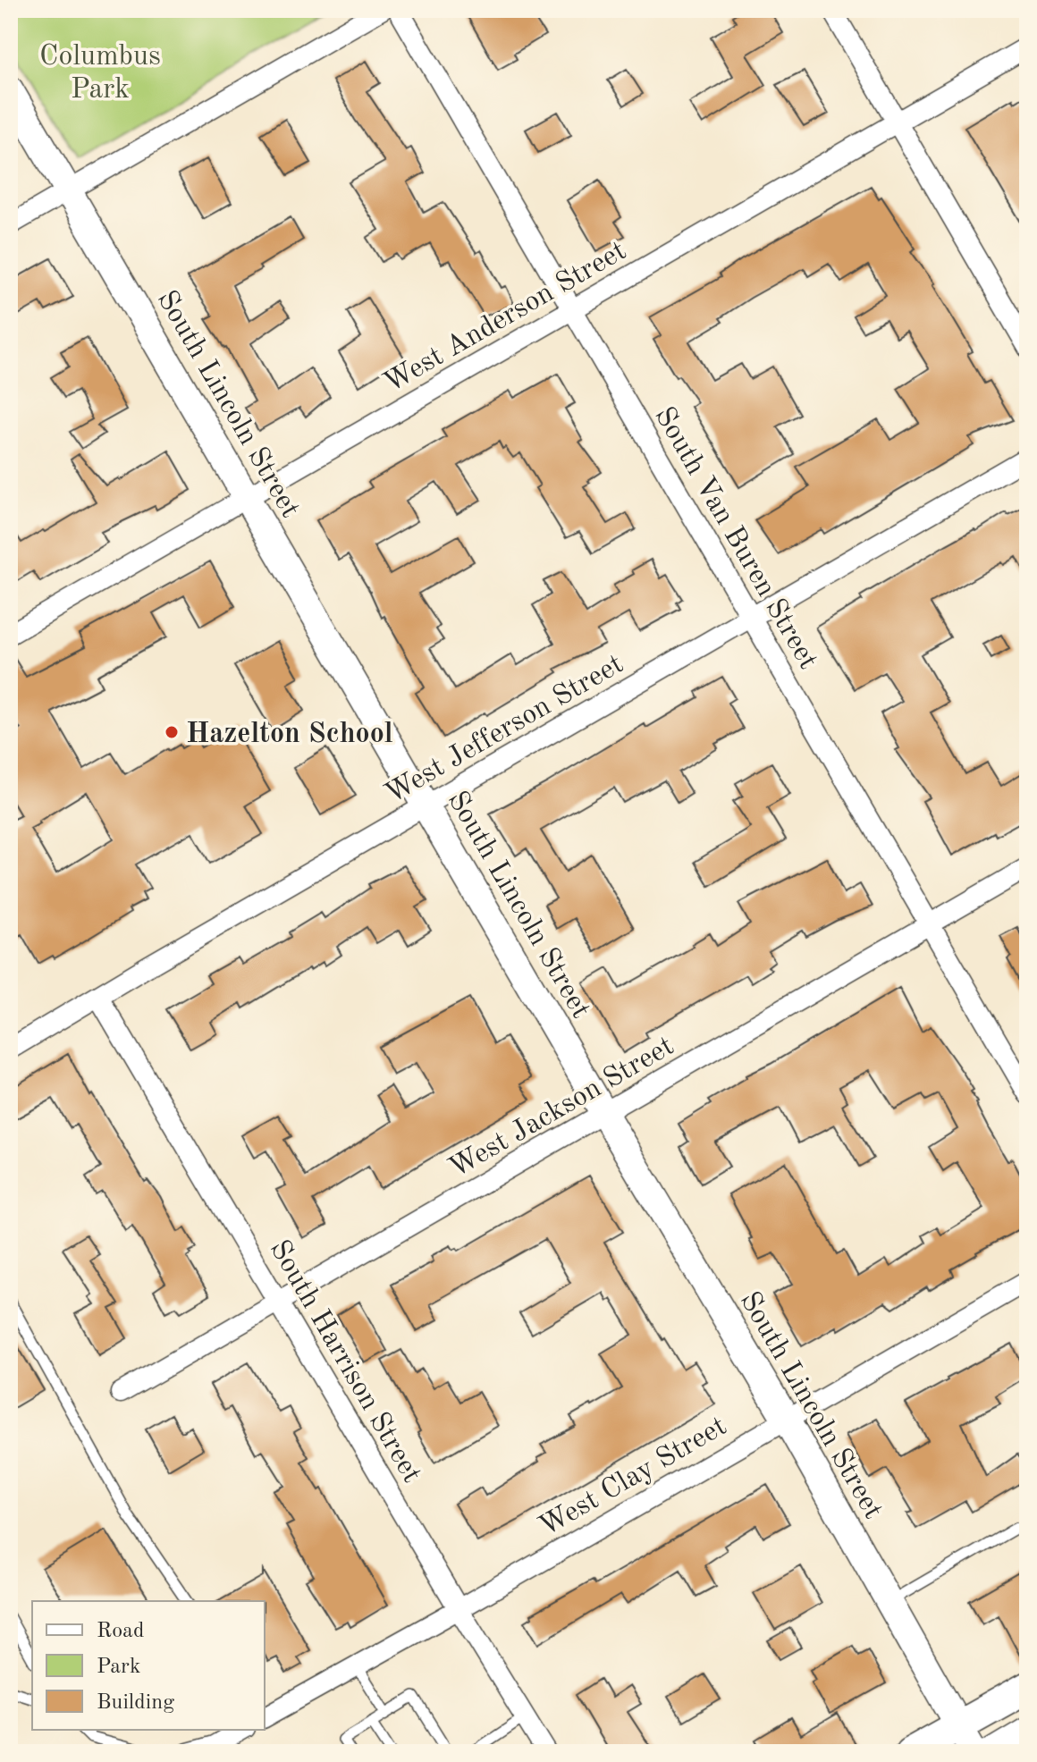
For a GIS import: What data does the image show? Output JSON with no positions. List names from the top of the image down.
{
  "streets": {
    "street": [
      "West Anderson Street",
      "South Lincoln Street",
      "South Van Buren Street",
      "West Jefferson Street",
      "West Jackson Street",
      "South Harrison Street",
      "West Clay Street"
    ]
  },
  "crossings": [
    ["West Anderson Street", "South Lincoln Street"],
    ["West Anderson Street", "South Van Buren Street"],
    ["South Lincoln Street", "West Jefferson Street"],
    ["South Lincoln Street", "West Jackson Street"],
    ["South Lincoln Street", "West Clay Street"],
    ["South Van Buren Street", "West Jefferson Street"],
    ["South Van Buren Street", "West Jackson Street"],
    ["West Jefferson Street", "South Harrison Street"],
    ["West Jackson Street", "South Harrison Street"],
    ["South Harrison Street", "West Clay Street"]
  ],
  "parks": ["Columbus Park"],
  "places": ["Hazelton School"],
  "legend": ["Road", "Park", "Building"]
}
